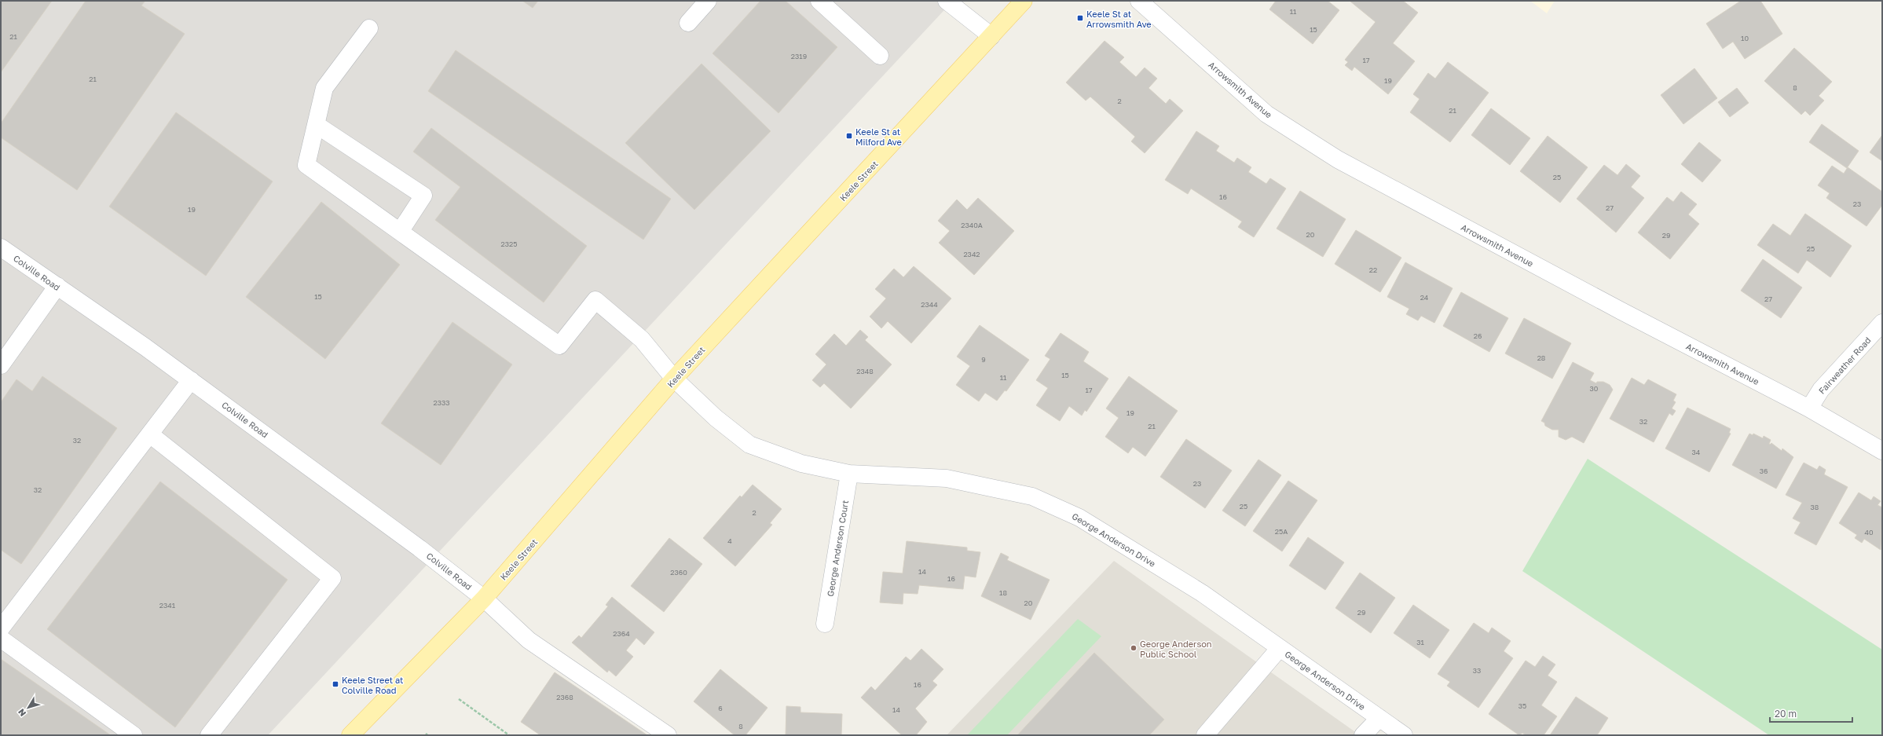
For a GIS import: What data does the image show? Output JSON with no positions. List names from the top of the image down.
{
  "streets": {
    "main road": ["Keele Street"],
    "street": [
      "Arrowsmith Avenue",
      "Colville Road",
      "Fairweather Road",
      "George Anderson Drive",
      "George Anderson Court"
    ]
  },
  "crossings": [
    ["Arrowsmith Avenue", "Fairweather Road"],
    ["Keele Street", "Colville Road"],
    ["Keele Street", "George Anderson Drive"],
    ["George Anderson Drive", "George Anderson Court"]
  ],
  "places": {
    "transit": ["Keele St at Arrowsmith Ave", "Keele St at Milford Ave", "Keele Street at Colville Road"],
    "other": ["George Anderson Public School"]
  },
  "house_numbers": [
    "11",
    "15",
    "21",
    "10",
    "2319",
    "17",
    "21",
    "19",
    "8",
    "2",
    "21",
    "25",
    "16",
    "23",
    "27",
    "19",
    "2340A",
    "20",
    "29",
    "2325",
    "25",
    "2342",
    "22",
    "15",
    "24",
    "27",
    "2344",
    "26",
    "28",
    "9",
    "2348",
    "15",
    "11",
    "30",
    "17",
    "2333",
    "19",
    "32",
    "21",
    "32",
    "34",
    "36",
    "23",
    "32",
    "25",
    "38",
    "2",
    "25A",
    "40",
    "4",
    "14",
    "2360",
    "16",
    "18",
    "20",
    "2341",
    "29",
    "2364",
    "31",
    "33",
    "16",
    "2368",
    "35",
    "6",
    "14",
    "8"
  ],
  "scale_bar": "20 m",
  "north": "bottom left"
}
